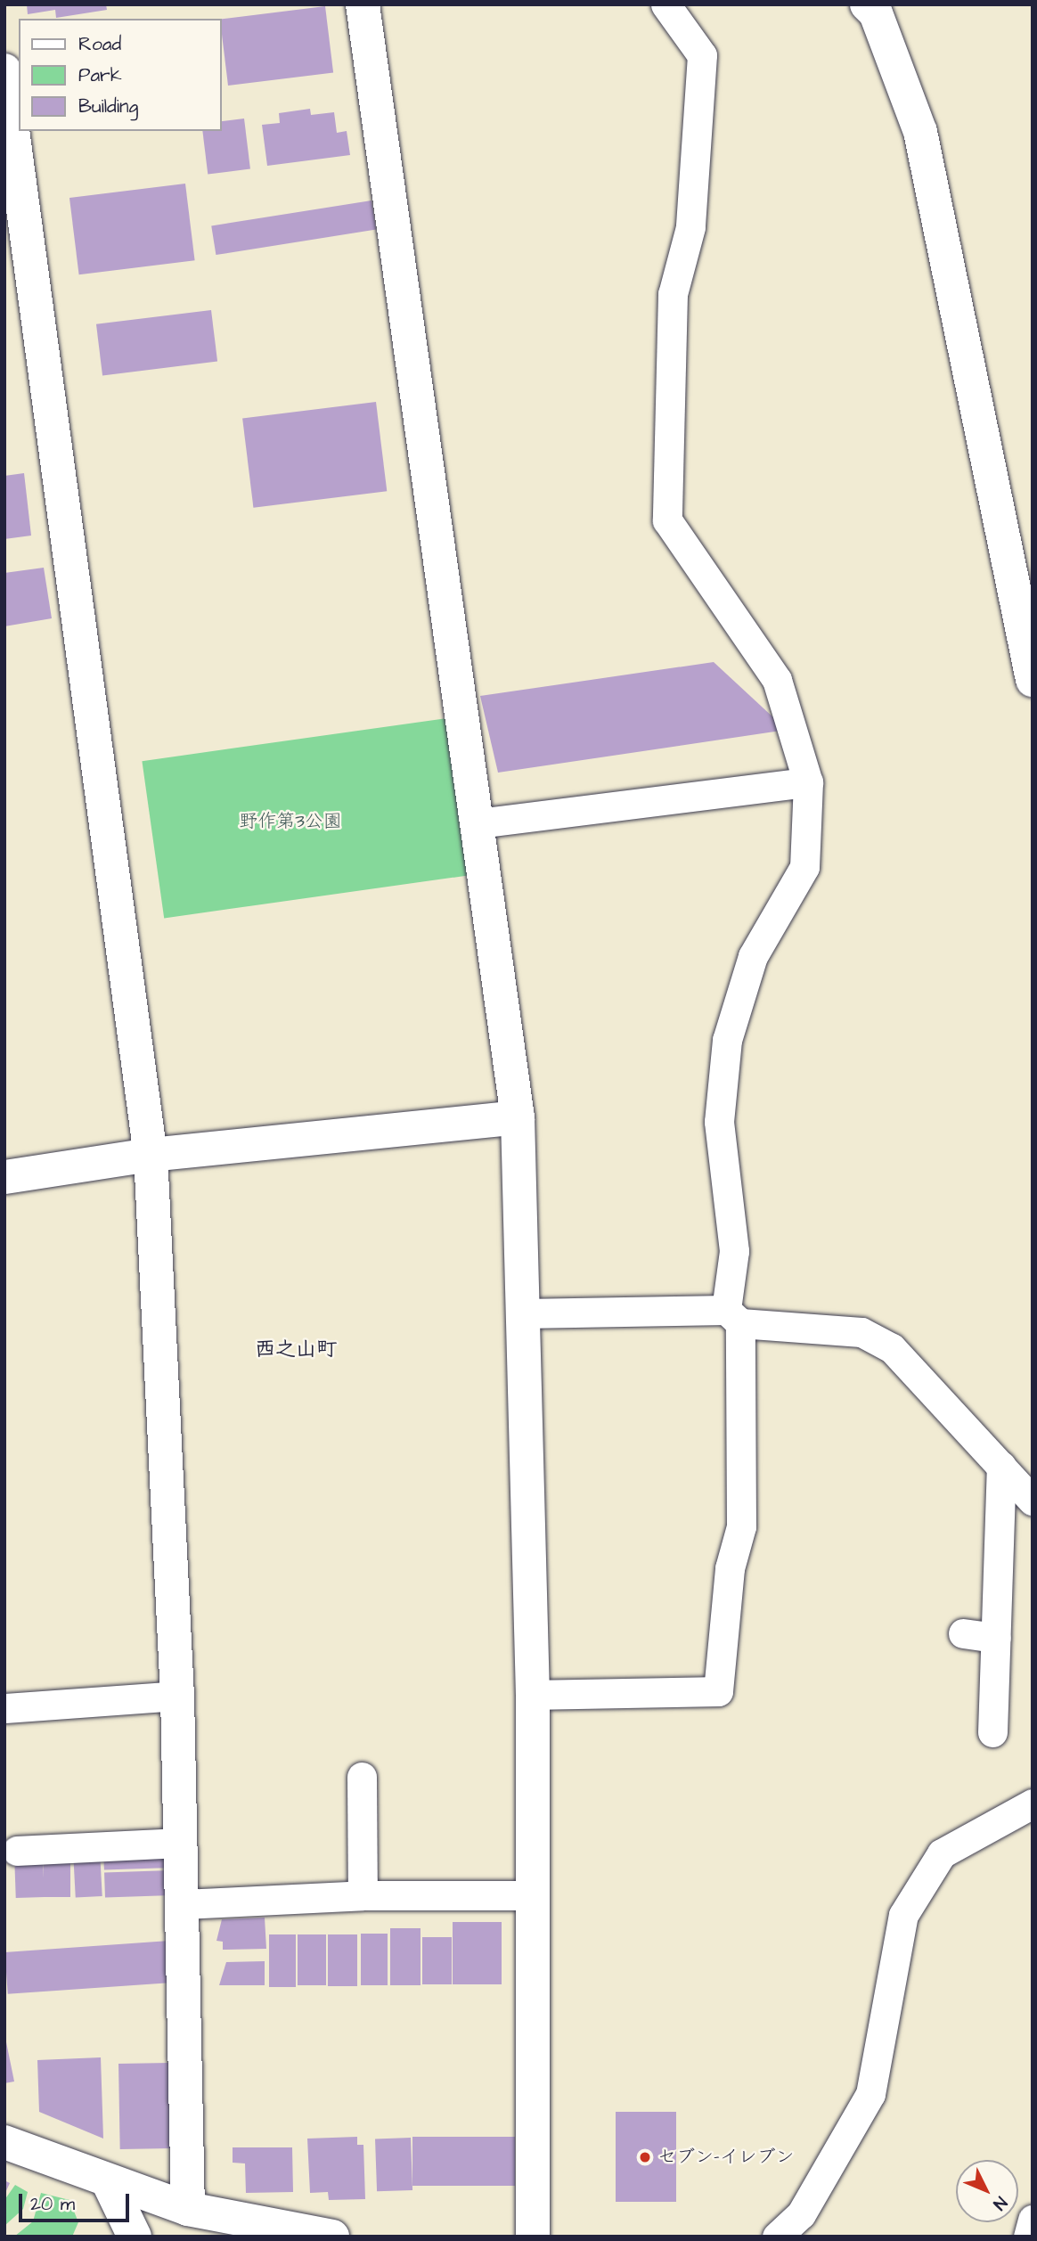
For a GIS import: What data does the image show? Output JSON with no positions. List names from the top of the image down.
{
  "districts": ["西之山町"],
  "parks": ["野作第3公園"],
  "places": ["セブン-イレブン"],
  "legend": ["Road", "Park", "Building"],
  "scale_bar": "20 m",
  "north": "bottom right"
}
